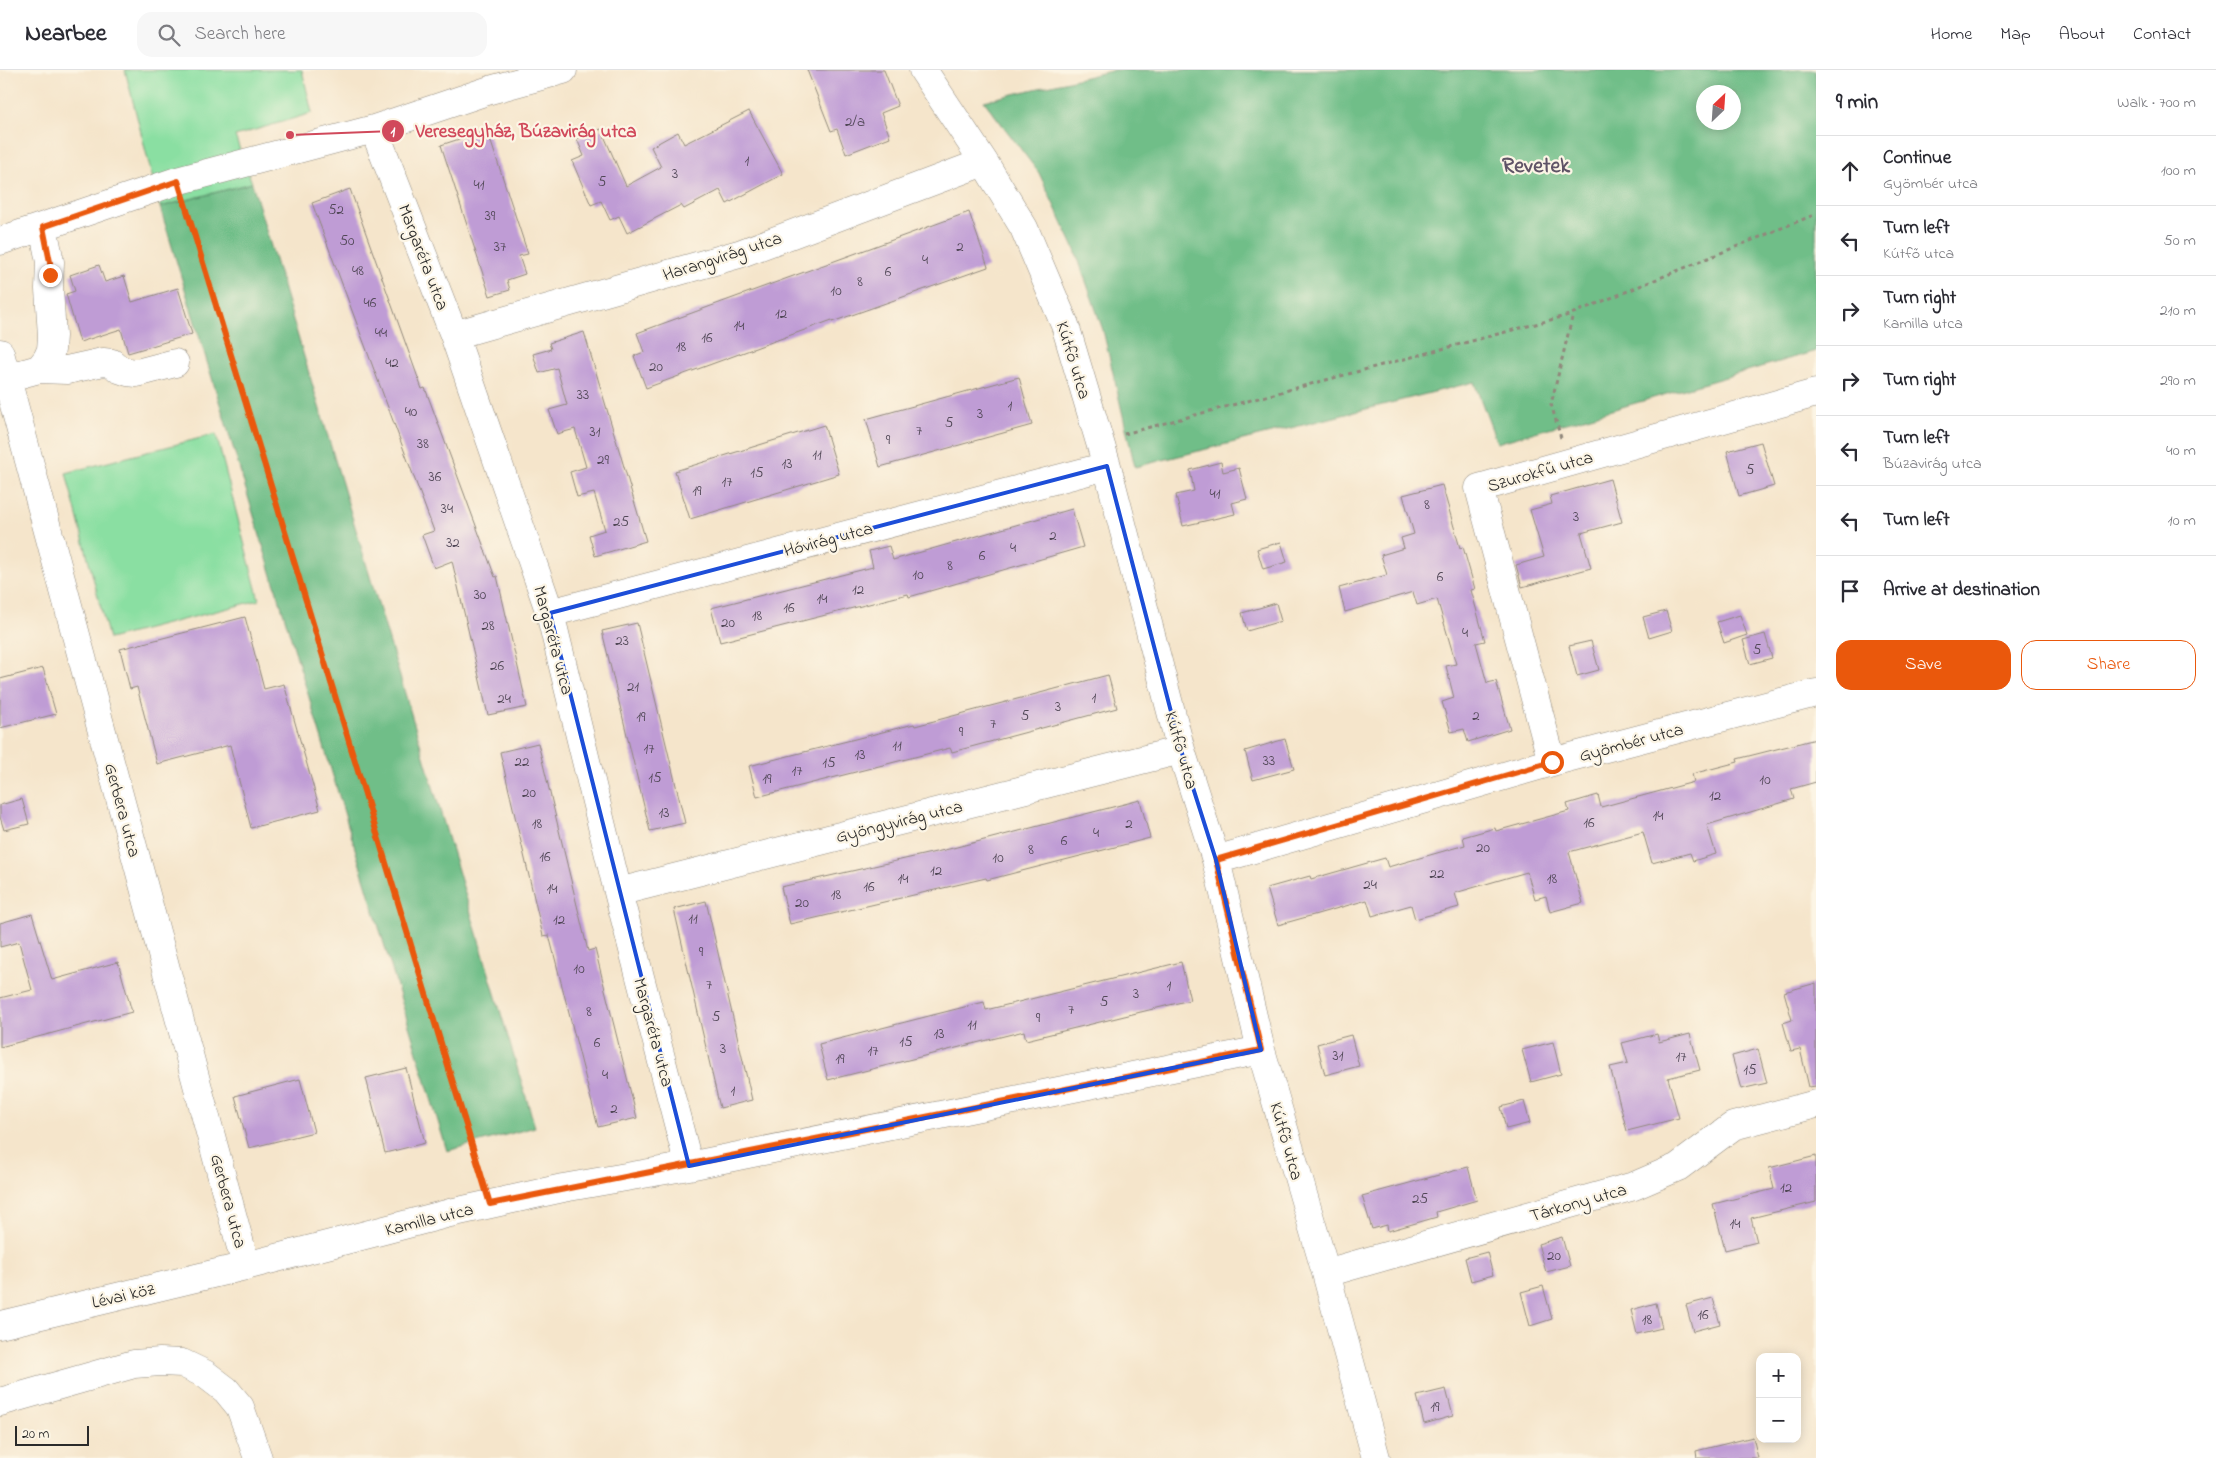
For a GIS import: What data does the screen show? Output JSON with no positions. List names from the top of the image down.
{
  "streets": {
    "street": [
      "Harangvirág utca",
      "Margaréta utca",
      "Kútfő utca",
      "Szurokfű utca",
      "Hóvirág utca",
      "Gyömbér utca",
      "Gerbera utca",
      "Gyöngyvirág utca",
      "Tárkony utca",
      "Kamilla utca",
      "Lévai köz"
    ]
  },
  "crossings": [
    ["Harangvirág utca", "Margaréta utca"],
    ["Harangvirág utca", "Kútfő utca"],
    ["Margaréta utca", "Hóvirág utca"],
    ["Margaréta utca", "Gyöngyvirág utca"],
    ["Margaréta utca", "Kamilla utca"],
    ["Kútfő utca", "Hóvirág utca"],
    ["Kútfő utca", "Gyömbér utca"],
    ["Kútfő utca", "Gyöngyvirág utca"],
    ["Kútfő utca", "Tárkony utca"],
    ["Kútfő utca", "Kamilla utca"],
    ["Szurokfű utca", "Gyömbér utca"],
    ["Gerbera utca", "Kamilla utca"],
    ["Gerbera utca", "Lévai köz"],
    ["Kamilla utca", "Lévai köz"]
  ],
  "districts": ["Revetek"],
  "places": ["Veresegyház, Búzavirág utca"],
  "house_numbers": [
    "2/a",
    "1",
    "3",
    "5",
    "41",
    "52",
    "39",
    "50",
    "37",
    "2",
    "4",
    "48",
    "6",
    "8",
    "10",
    "46",
    "12",
    "14",
    "44",
    "16",
    "18",
    "42",
    "20",
    "33",
    "1",
    "40",
    "3",
    "5",
    "7",
    "31",
    "9",
    "38",
    "11",
    "29",
    "13",
    "5",
    "15",
    "36",
    "17",
    "19",
    "41",
    "8",
    "34",
    "3",
    "25",
    "2",
    "32",
    "4",
    "6",
    "8",
    "10",
    "6",
    "12",
    "30",
    "14",
    "16",
    "18",
    "20",
    "28",
    "4",
    "23",
    "5",
    "26",
    "21",
    "1",
    "24",
    "3",
    "5",
    "2",
    "19",
    "7",
    "9",
    "11",
    "17",
    "13",
    "33",
    "22",
    "15",
    "17",
    "15",
    "19",
    "10",
    "20",
    "12",
    "13",
    "14",
    "16",
    "18",
    "2",
    "4",
    "6",
    "20",
    "8",
    "16",
    "10",
    "12",
    "22",
    "14",
    "18",
    "24",
    "16",
    "14",
    "18",
    "20",
    "11",
    "12",
    "9",
    "10",
    "7",
    "1",
    "3",
    "5",
    "7",
    "8",
    "5",
    "9",
    "11",
    "13",
    "15",
    "6",
    "3",
    "17",
    "31",
    "17",
    "19",
    "15",
    "4",
    "1",
    "2",
    "12",
    "25",
    "14",
    "20",
    "16",
    "18",
    "19"
  ],
  "scale_bar": "20 m",
  "north": "top right",
  "page": {
    "header": "Nearbee",
    "search": "Search here",
    "nav": [
      "Home",
      "Map",
      "About",
      "Contact"
    ],
    "heading": ["9 min", "Walk · 700 m"],
    "list": [
      ["Continue", "Gyömbér utca", "100 m"],
      ["Turn left", "Kútfő utca", "50 m"],
      ["Turn right", "Kamilla utca", "210 m"],
      ["Turn right", "290 m"],
      ["Turn left", "Búzavirág utca", "40 m"],
      ["Turn left", "10 m"],
      "Arrive at destination"
    ],
    "buttons": ["Save", "Share"],
    "map_buttons": ["+", "−"],
    "scale": "20 m"
  }
}
